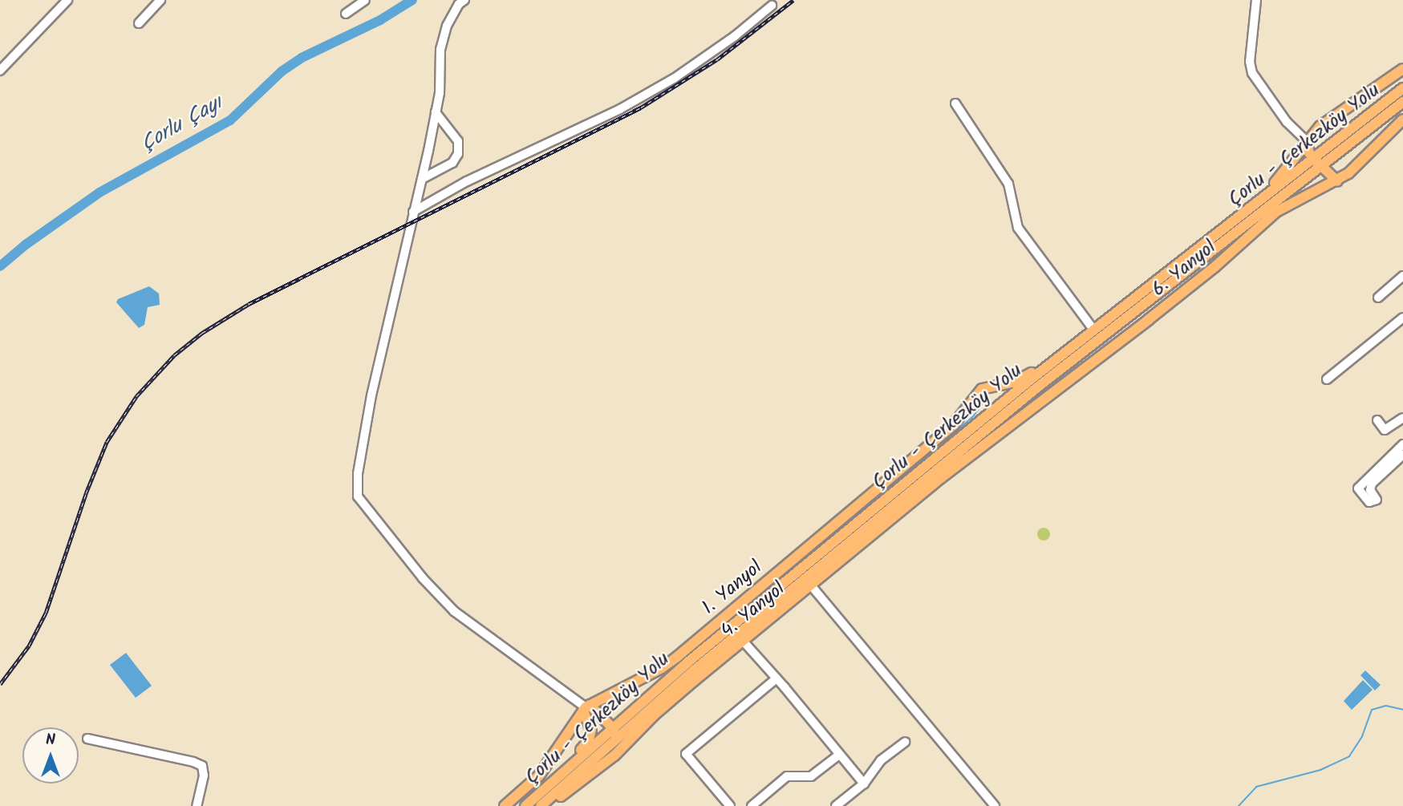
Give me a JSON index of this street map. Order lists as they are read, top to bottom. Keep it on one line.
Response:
{"streets":{"main road":["Çorlu - Çerkezköy Yolu","6. Yanyol","1. Yanyol","4. Yanyol"]},"crossings":[["6. Yanyol","4. Yanyol"]],"water":["Çorlu Çayı"],"north":"top"}
